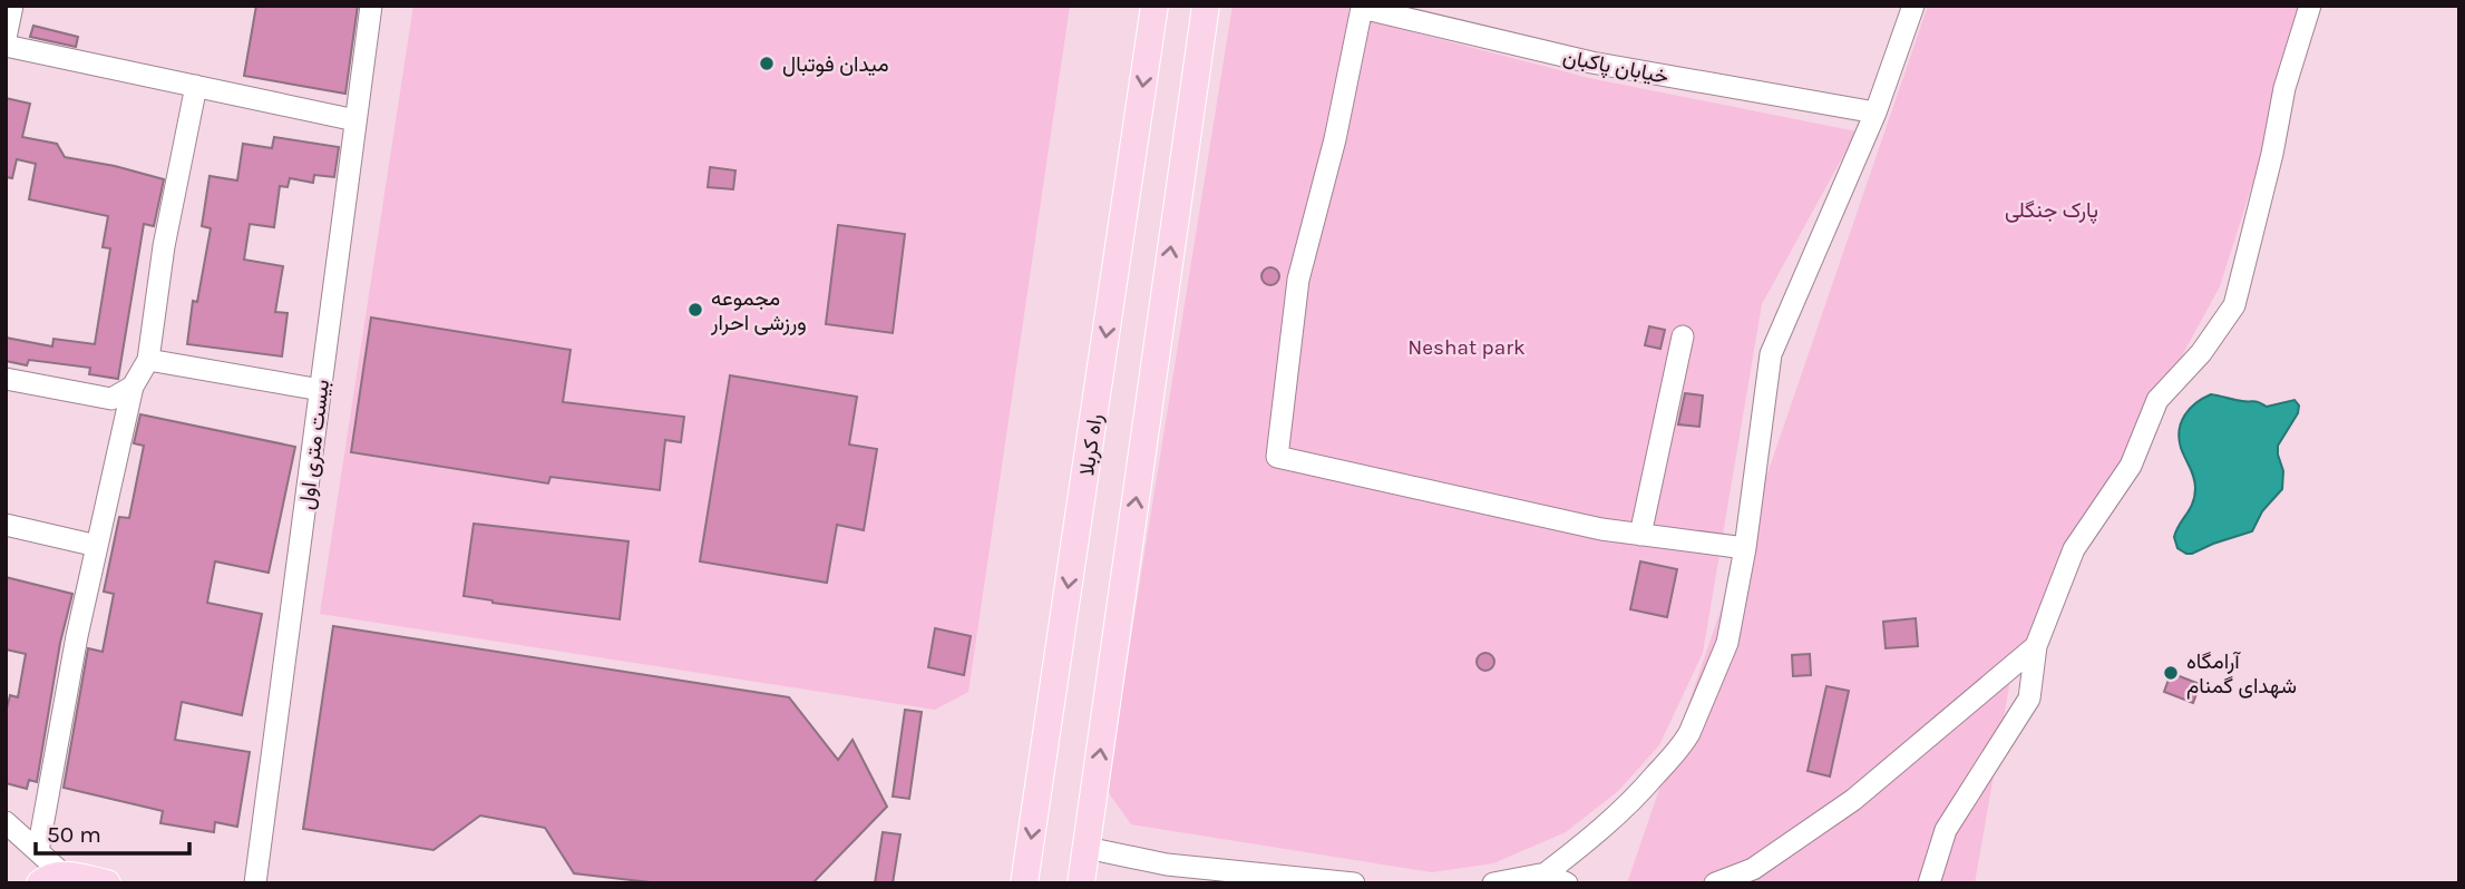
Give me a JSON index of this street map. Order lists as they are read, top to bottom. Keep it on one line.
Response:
{"streets":{"main road":["راه کربلا"],"street":["خیابان پاکبان","بیست متری اول"]},"parks":["پارک جنگلی","Neshat park"],"places":["میدان فوتبال","مجموعه ورزشی احرار","آرامگاه شهدای گمنام"],"scale_bar":"50 m"}
